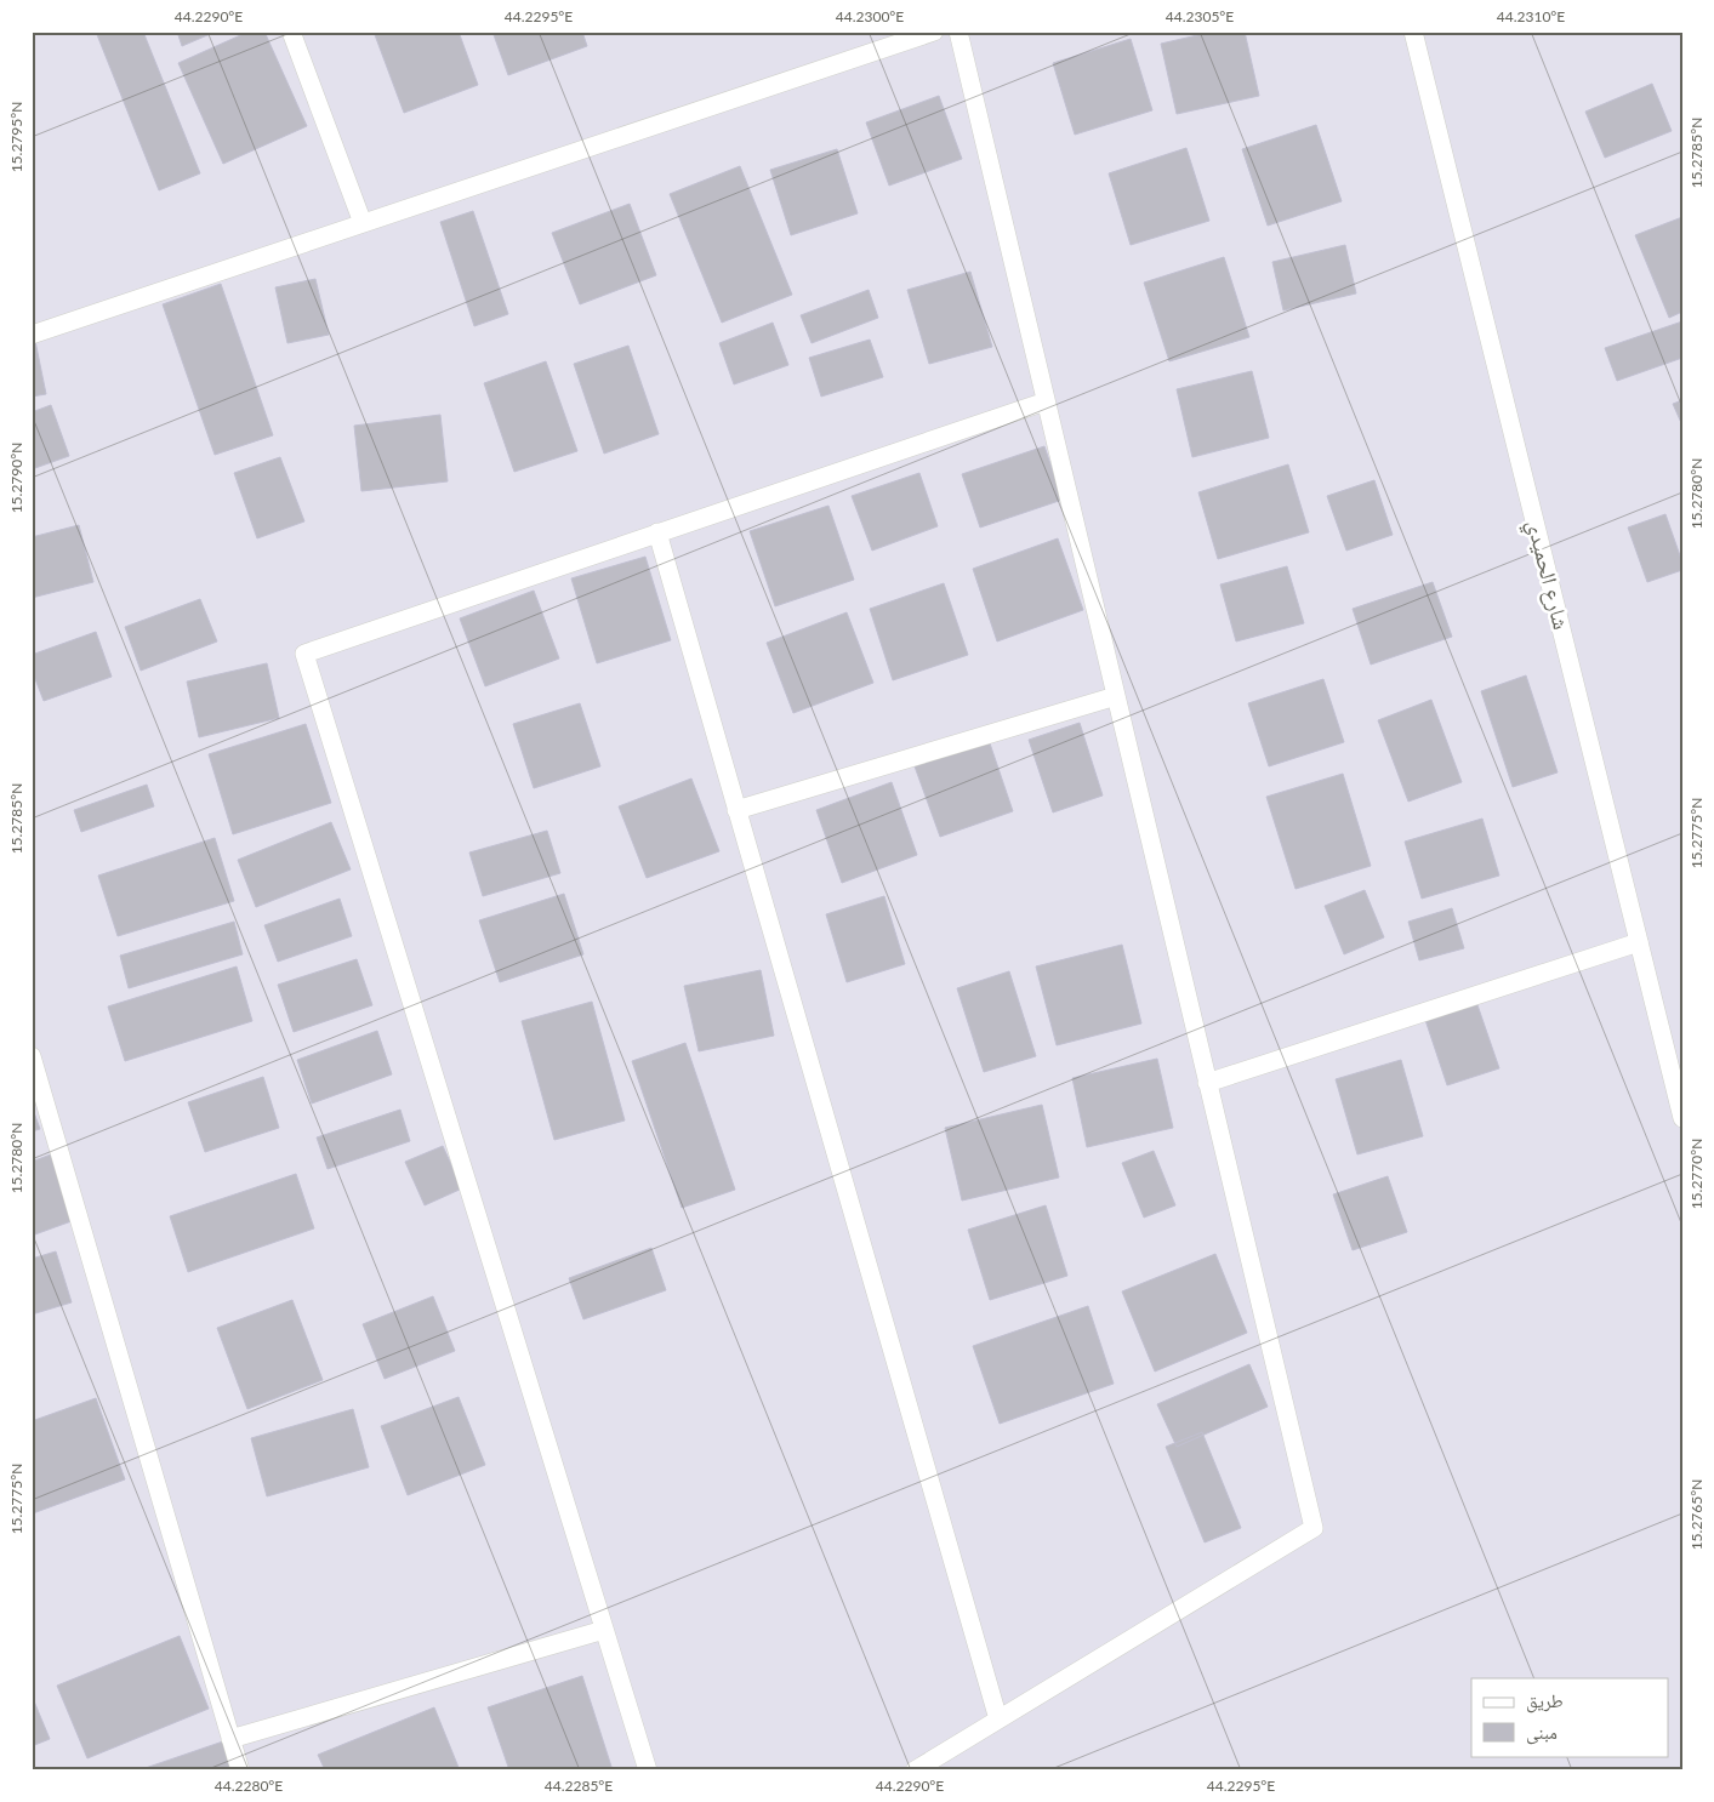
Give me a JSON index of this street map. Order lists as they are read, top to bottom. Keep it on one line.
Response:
{"streets":{"street":["شارع الحميدي"]},"legend":["طريق","مبنى"],"coordinates":["44.2290°E","44.2295°E","44.2300°E","44.2305°E","44.2310°E","15.2795°N","15.2785°N","15.2790°N","15.2780°N","15.2775°N","15.2770°N","15.2765°N","44.2280°E","44.2285°E"]}
